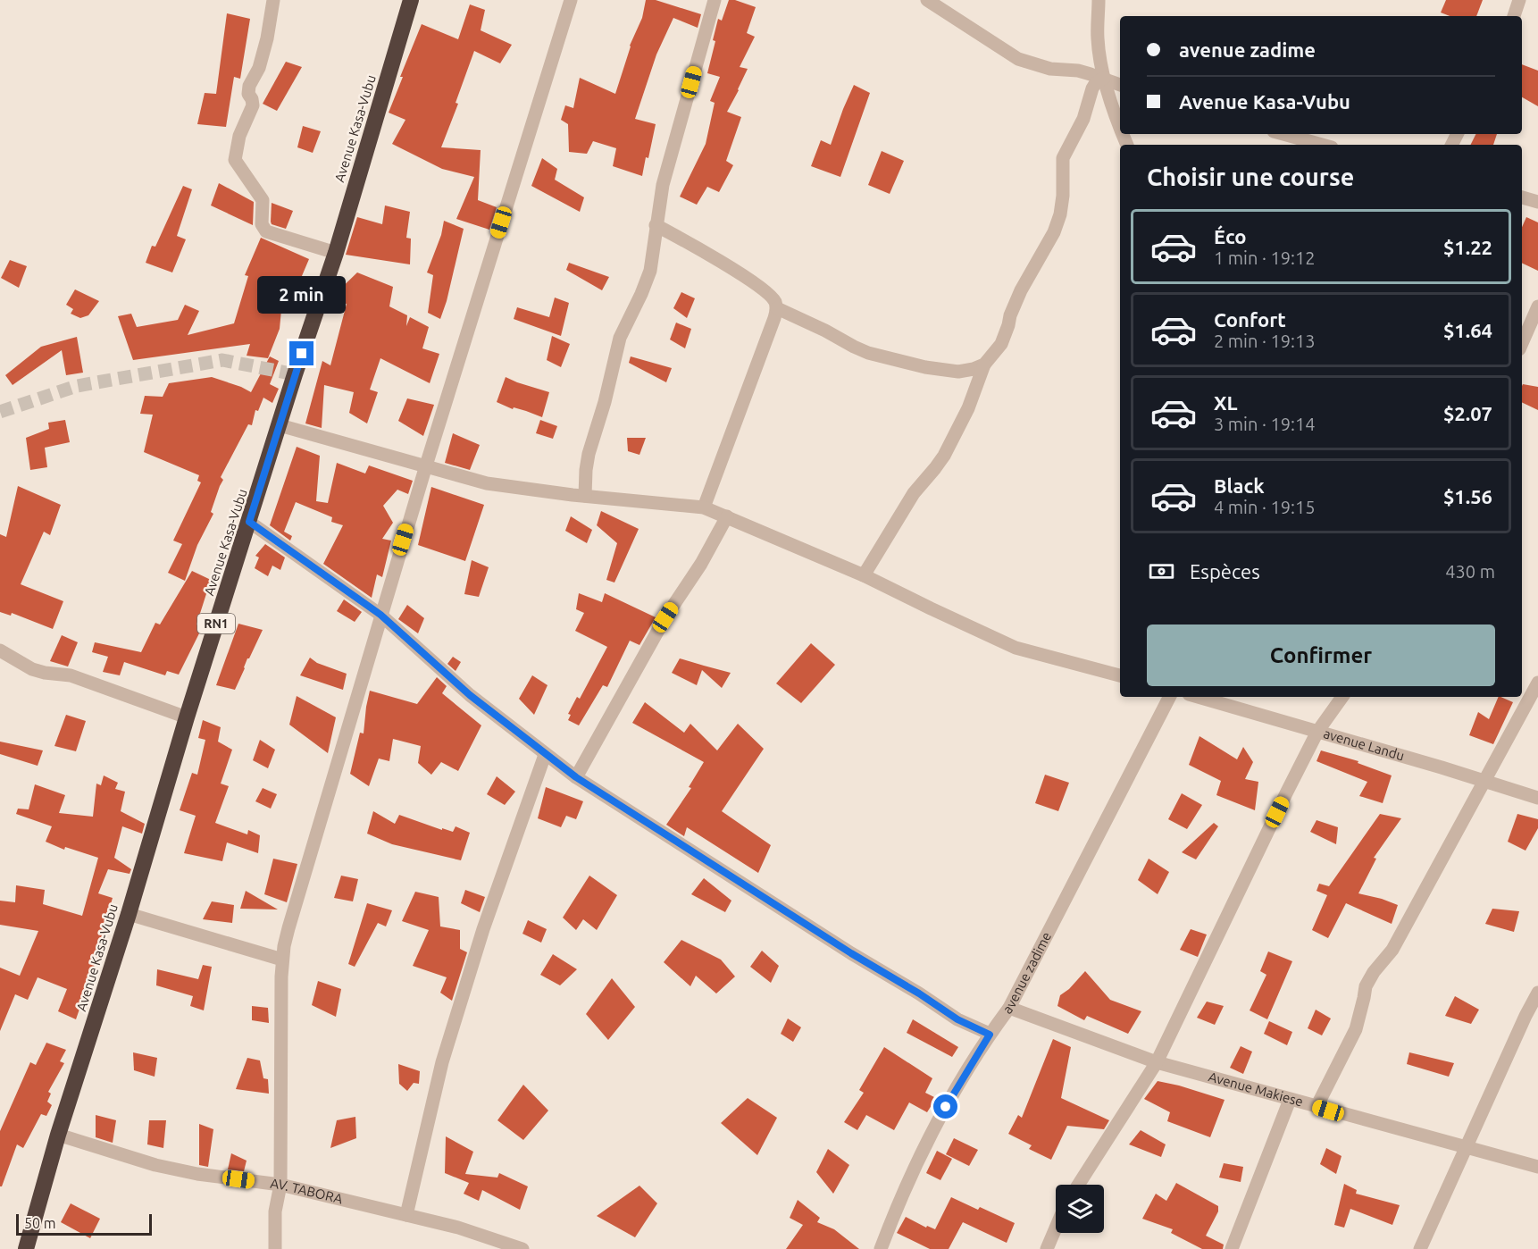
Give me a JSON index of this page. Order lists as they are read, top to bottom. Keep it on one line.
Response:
{"streets":{"highway":["Avenue Kasa-Vubu","RN1"],"street":["avenue Landu","avenue zadime","Avenue Makiese","AV. TABORA"]},"crossings":[["Avenue Kasa-Vubu","AV. TABORA"],["avenue zadime","Avenue Makiese"]],"scale_bar":"50 m","page":{"banner":["avenue zadime","Avenue Kasa-Vubu"],"heading":"Choisir une course","list":[{"name":"Éco","note":"1 min · 19:12","value":"$1.22"},{"name":"Confort","note":"2 min · 19:13","value":"$1.64"},{"name":"XL","note":"3 min · 19:14","value":"$2.07"},{"name":"Black","note":"4 min · 19:15","value":"$1.56"}],"bubble":"2 min","pay":["Espèces","430 m"],"buttons":"Confirmer","scale":"50 m"}}
